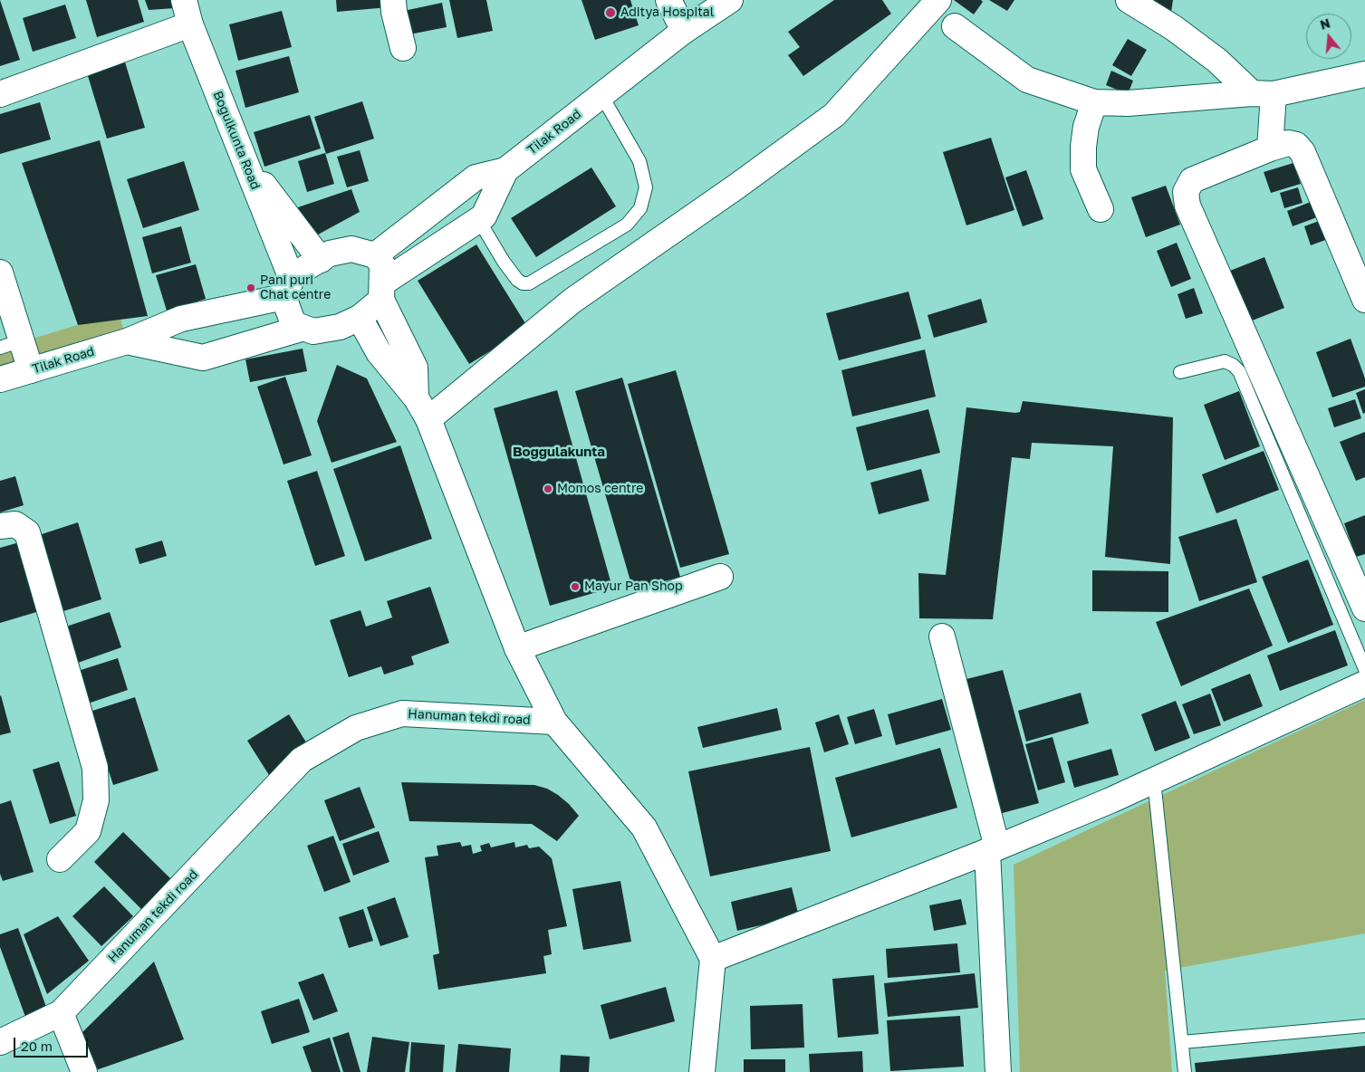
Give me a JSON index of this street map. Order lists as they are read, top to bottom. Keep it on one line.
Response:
{"streets":{"street":["Tilak Road","Bogulkunta Road","Hanuman tekdi road"]},"crossings":[["Tilak Road","Bogulkunta Road"]],"districts":["Boggulakunta"],"places":["Aditya Hospital","Pani puri Chat centre","Momos centre","Mayur Pan Shop"],"scale_bar":"20 m","north":"top"}
